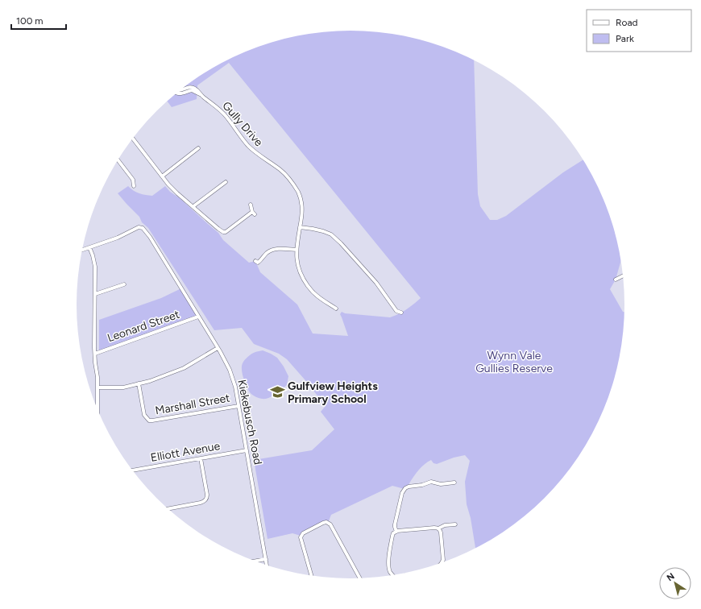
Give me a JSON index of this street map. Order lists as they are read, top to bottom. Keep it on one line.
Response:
{"streets":{"street":["Gully Drive","Leonard Street","Marshall Street","Kiekebusch Road","Elliott Avenue"]},"crossings":[["Leonard Street","Kiekebusch Road"],["Marshall Street","Kiekebusch Road"],["Kiekebusch Road","Elliott Avenue"]],"parks":["Wynn Vale Gullies Reserve"],"places":{"school or university":["Gulfview Heights Primary School"]},"legend":["Road","Park"],"scale_bar":"100 m","north":"top left"}
